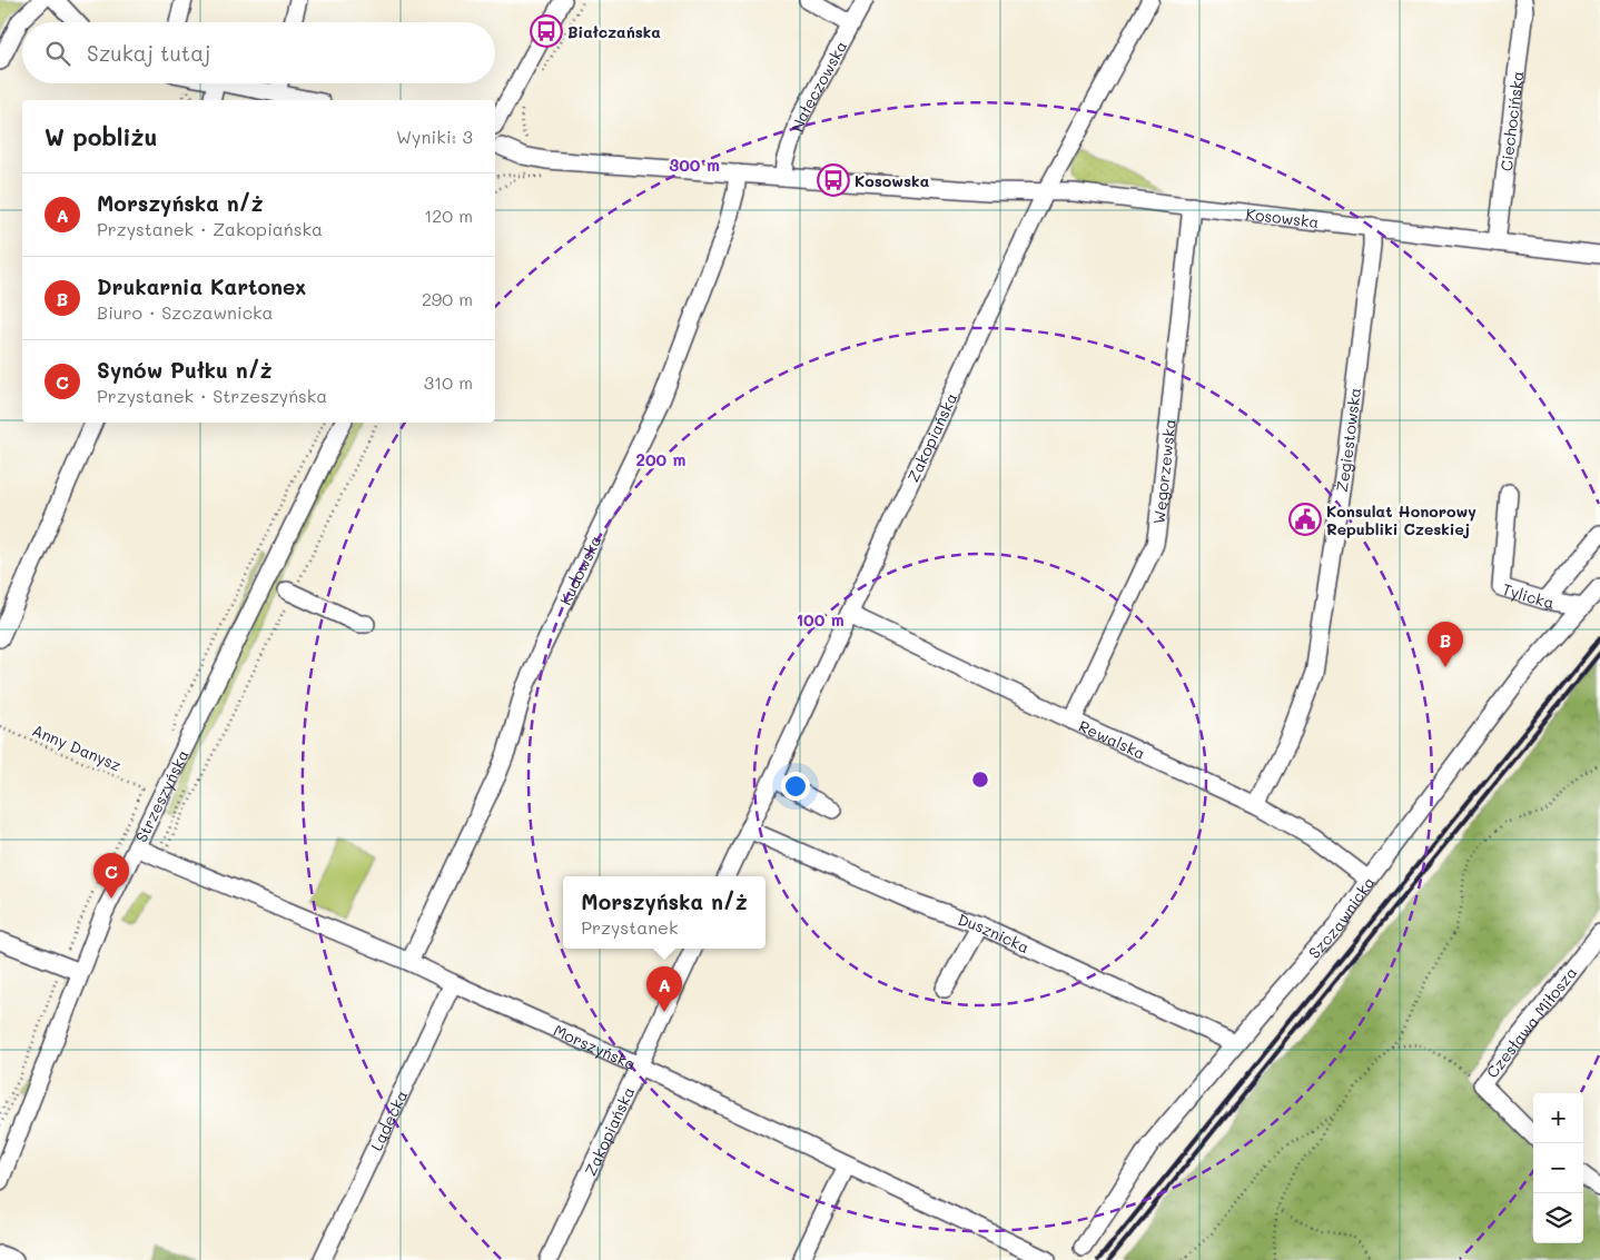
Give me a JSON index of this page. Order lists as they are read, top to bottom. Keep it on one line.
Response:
{"streets":{"street":["Nałęczowska","Ciechocińska","Kosowska","Zakopiańska","Żegiestowska","Węgorzewska","Kudowska","Tylicka","Rewalska","Strzeszyńska","Szczawnicka","Dusznicka","Czesława Miłosza","Morszyńska","Lądecka"],"path":["Anny Danysz"]},"crossings":[["Nałęczowska","Kosowska"],["Ciechocińska","Kosowska"],["Kosowska","Zakopiańska"],["Kosowska","Żegiestowska"],["Kosowska","Węgorzewska"],["Kosowska","Kudowska"],["Zakopiańska","Rewalska"],["Zakopiańska","Dusznicka"],["Zakopiańska","Morszyńska"],["Żegiestowska","Rewalska"],["Węgorzewska","Rewalska"],["Kudowska","Morszyńska"],["Tylicka","Szczawnicka"],["Rewalska","Szczawnicka"],["Strzeszyńska","Morszyńska"],["Szczawnicka","Dusznicka"],["Morszyńska","Lądecka"]],"places":{"bus stop":["Białczańska","Kosowska"],"public building":["Konsulat Honorowy Republiki Czeskiej"]},"page":{"search":"Szukaj tutaj","heading":["W pobliżu","Wyniki: 3"],"list":[{"mark":"A","name":"Morszyńska n/ż","note":"Przystanek · Zakopiańska","value":"120 m"},{"mark":"B","name":"Drukarnia Kartonex","note":"Biuro · Szczawnicka","value":"290 m"},{"mark":"C","name":"Synów Pułku n/ż","note":"Przystanek · Strzeszyńska","value":"310 m"}],"pins":["B","C","A"],"popup":["Morszyńska n/ż","Przystanek"],"map_buttons":["+","−"]},"rings":["300 m","200 m","100 m"]}
